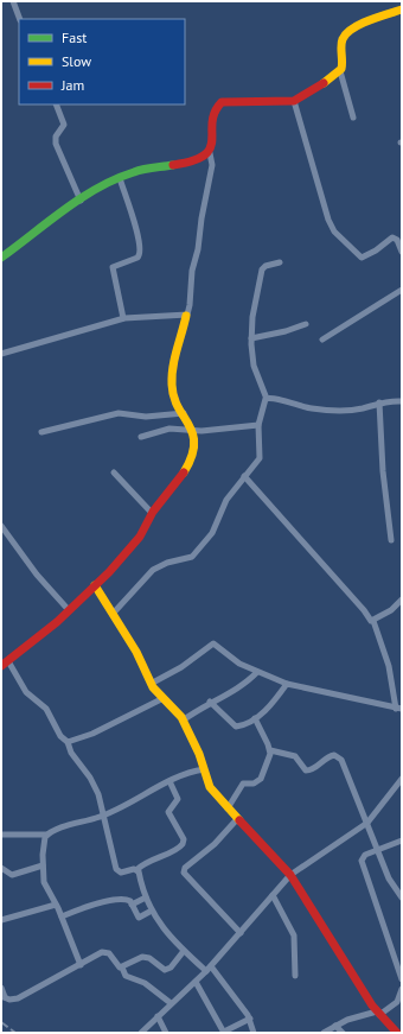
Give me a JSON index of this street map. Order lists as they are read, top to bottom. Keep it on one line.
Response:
{"legend":["Fast","Slow","Jam"]}
